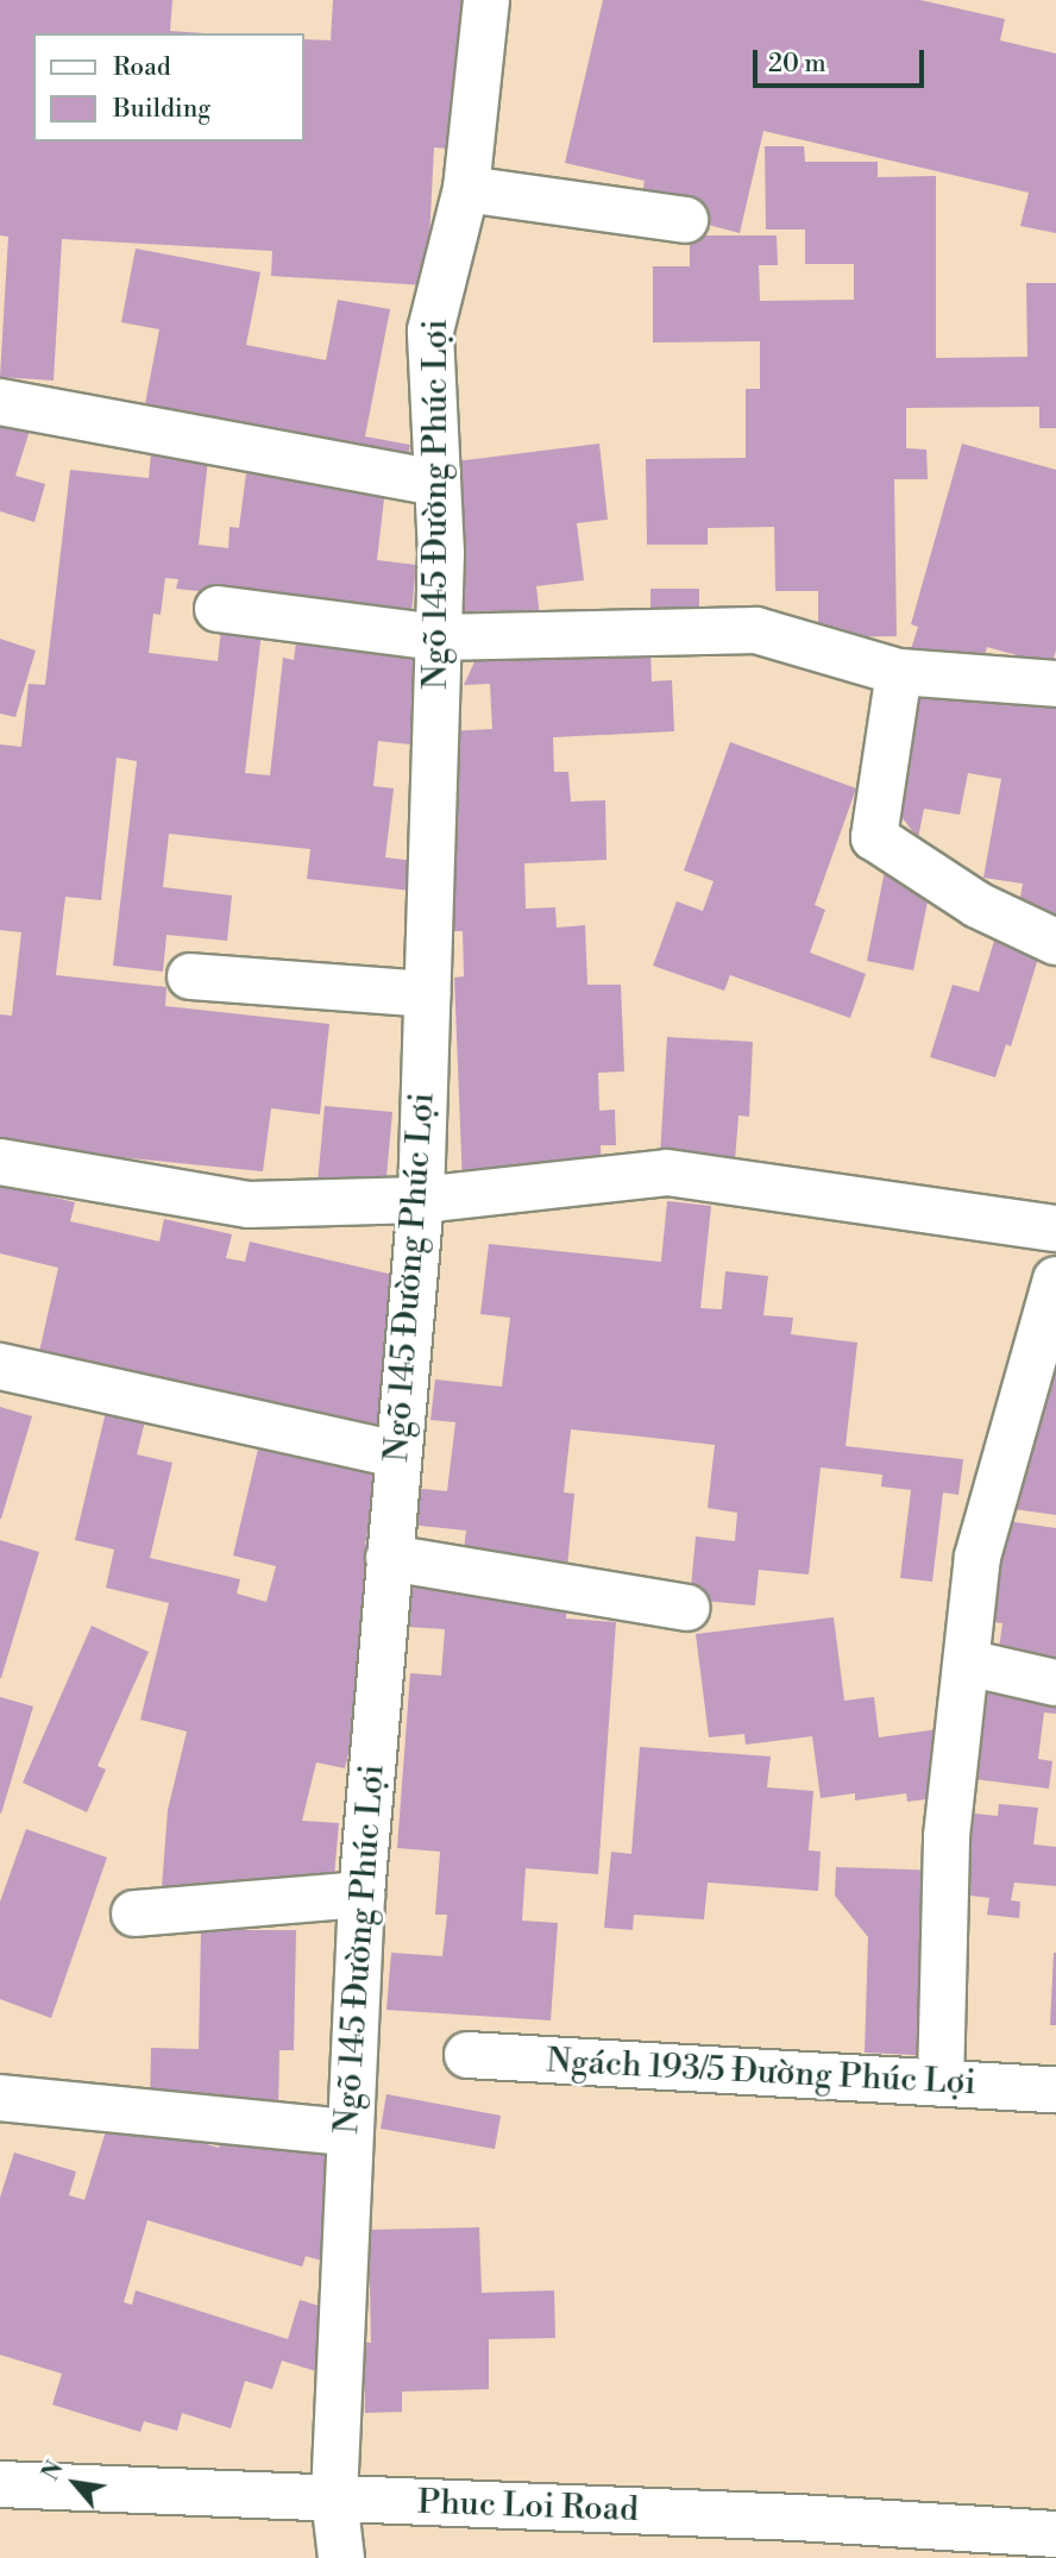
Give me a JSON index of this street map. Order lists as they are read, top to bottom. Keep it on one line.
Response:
{"streets":{"street":["Ngõ 145 Đường Phúc Lợi","Ngách 193/5 Đường Phúc Lợi","Phuc Loi Road"]},"crossings":[["Ngõ 145 Đường Phúc Lợi","Phuc Loi Road"]],"legend":["Road","Building"],"scale_bar":"20 m","north":"top left"}
